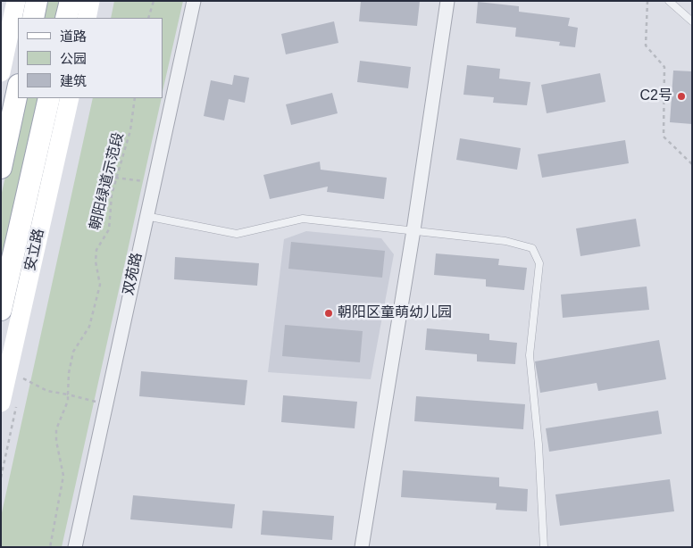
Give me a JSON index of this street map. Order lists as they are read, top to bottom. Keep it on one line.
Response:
{"streets":{"main road":["安立路"],"street":["双苑路"],"path":["朝阳绿道示范段"]},"places":["C2号","朝阳区童萌幼儿园"],"legend":["道路","公园","建筑"]}
